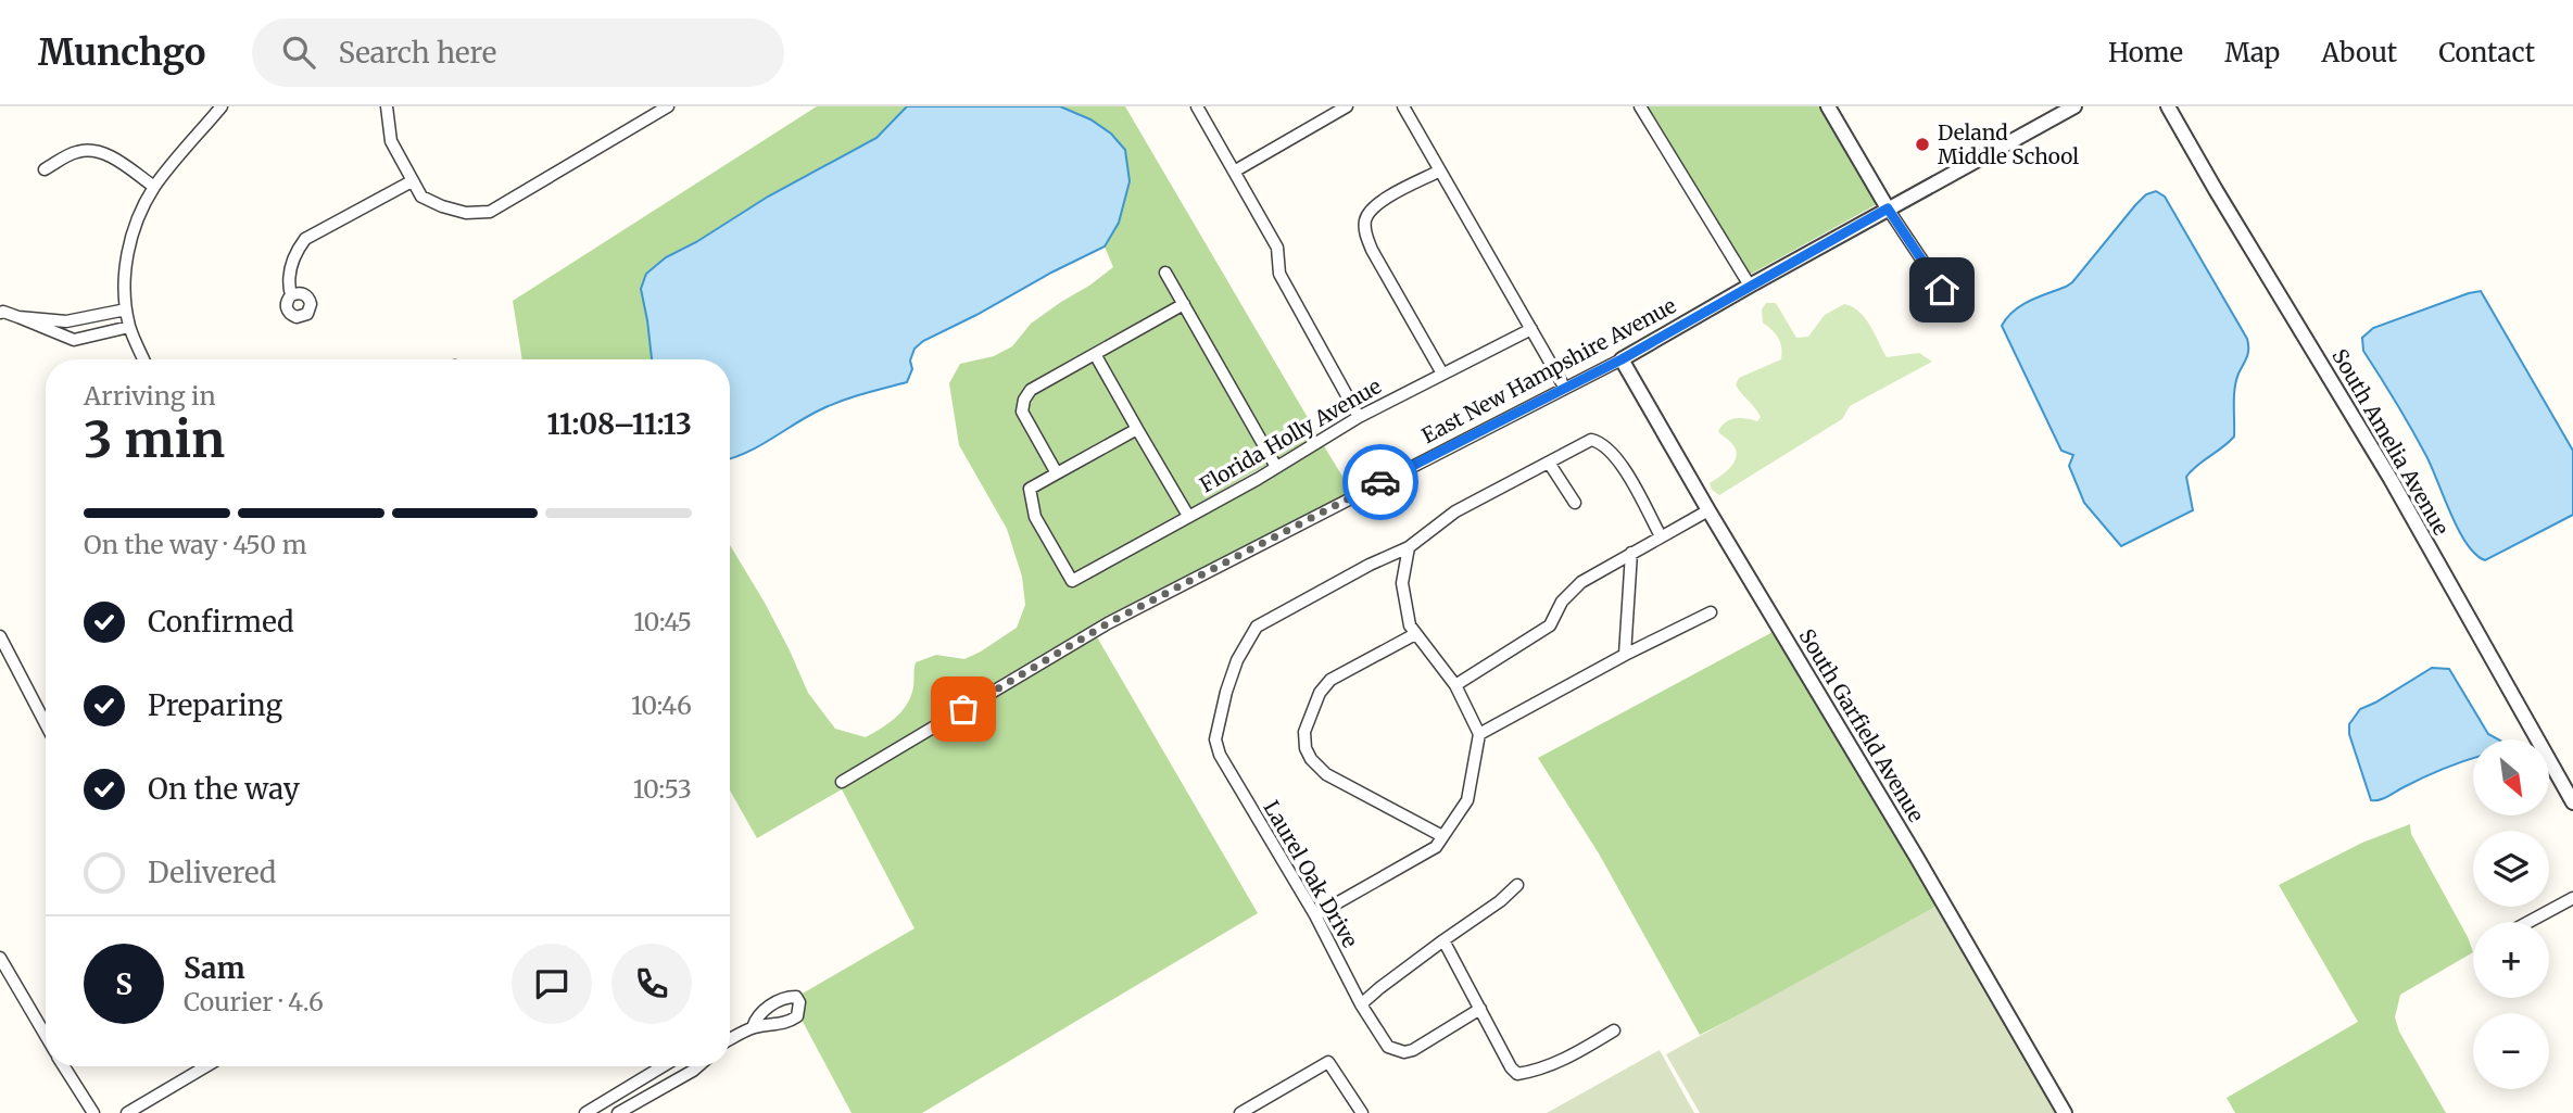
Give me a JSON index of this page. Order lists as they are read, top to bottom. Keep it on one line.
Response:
{"streets":{"street":["East New Hampshire Avenue","Florida Holly Avenue","South Amelia Avenue","South Garfield Avenue","Laurel Oak Drive"]},"crossings":[["East New Hampshire Avenue","South Garfield Avenue"]],"places":["Deland Middle School"],"north":"bottom right","page":{"header":"Munchgo","search":"Search here","nav":["Home","Map","About","Contact"],"heading":["3 min","Arriving in","11:08–11:13"],"panel":["Sam","Courier · 4.6"],"bar":"On the way · 450 m","list":[["Confirmed","10:45"],["Preparing","10:46"],["On the way","10:53"],"Delivered"],"map_buttons":["+","−"],"round":"S"}}
